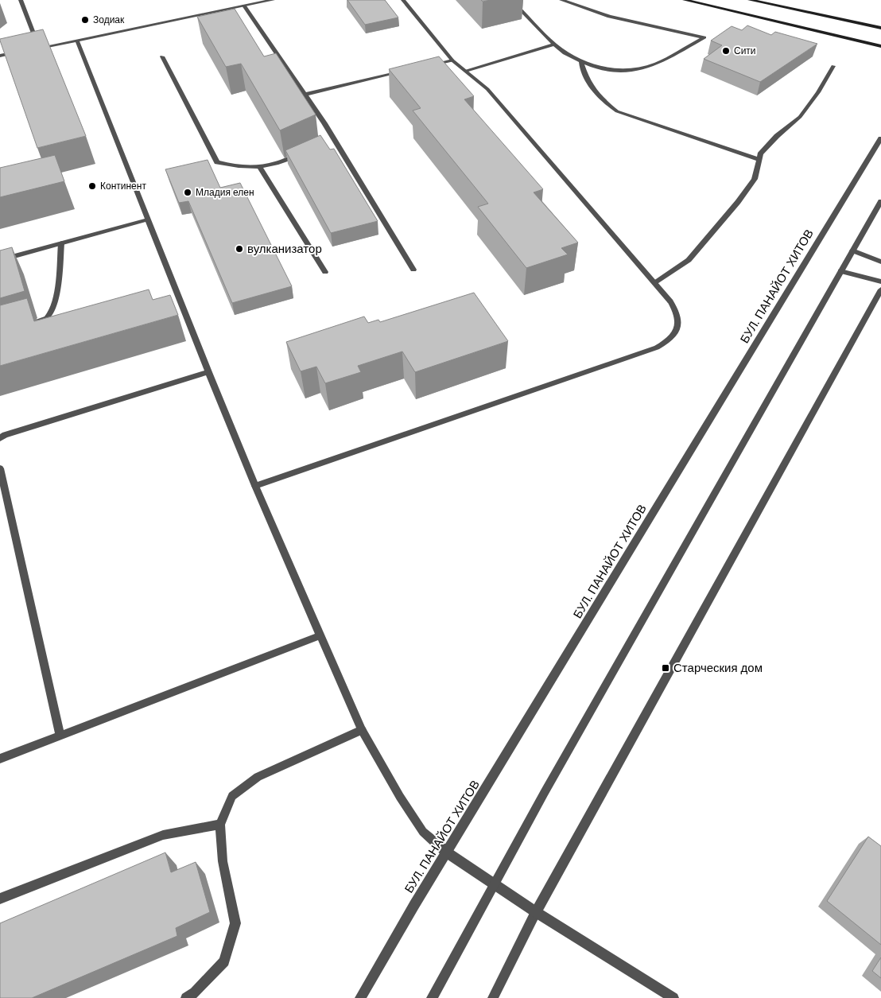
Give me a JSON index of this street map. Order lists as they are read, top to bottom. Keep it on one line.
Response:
{"streets":{"street":["БУЛ. ПАНАЙОТ ХИТОВ"]},"places":{"other":["Зодиак","Сити","Континент","Младия елен","вулканизатор"],"transit":["Старческия дом"]}}
